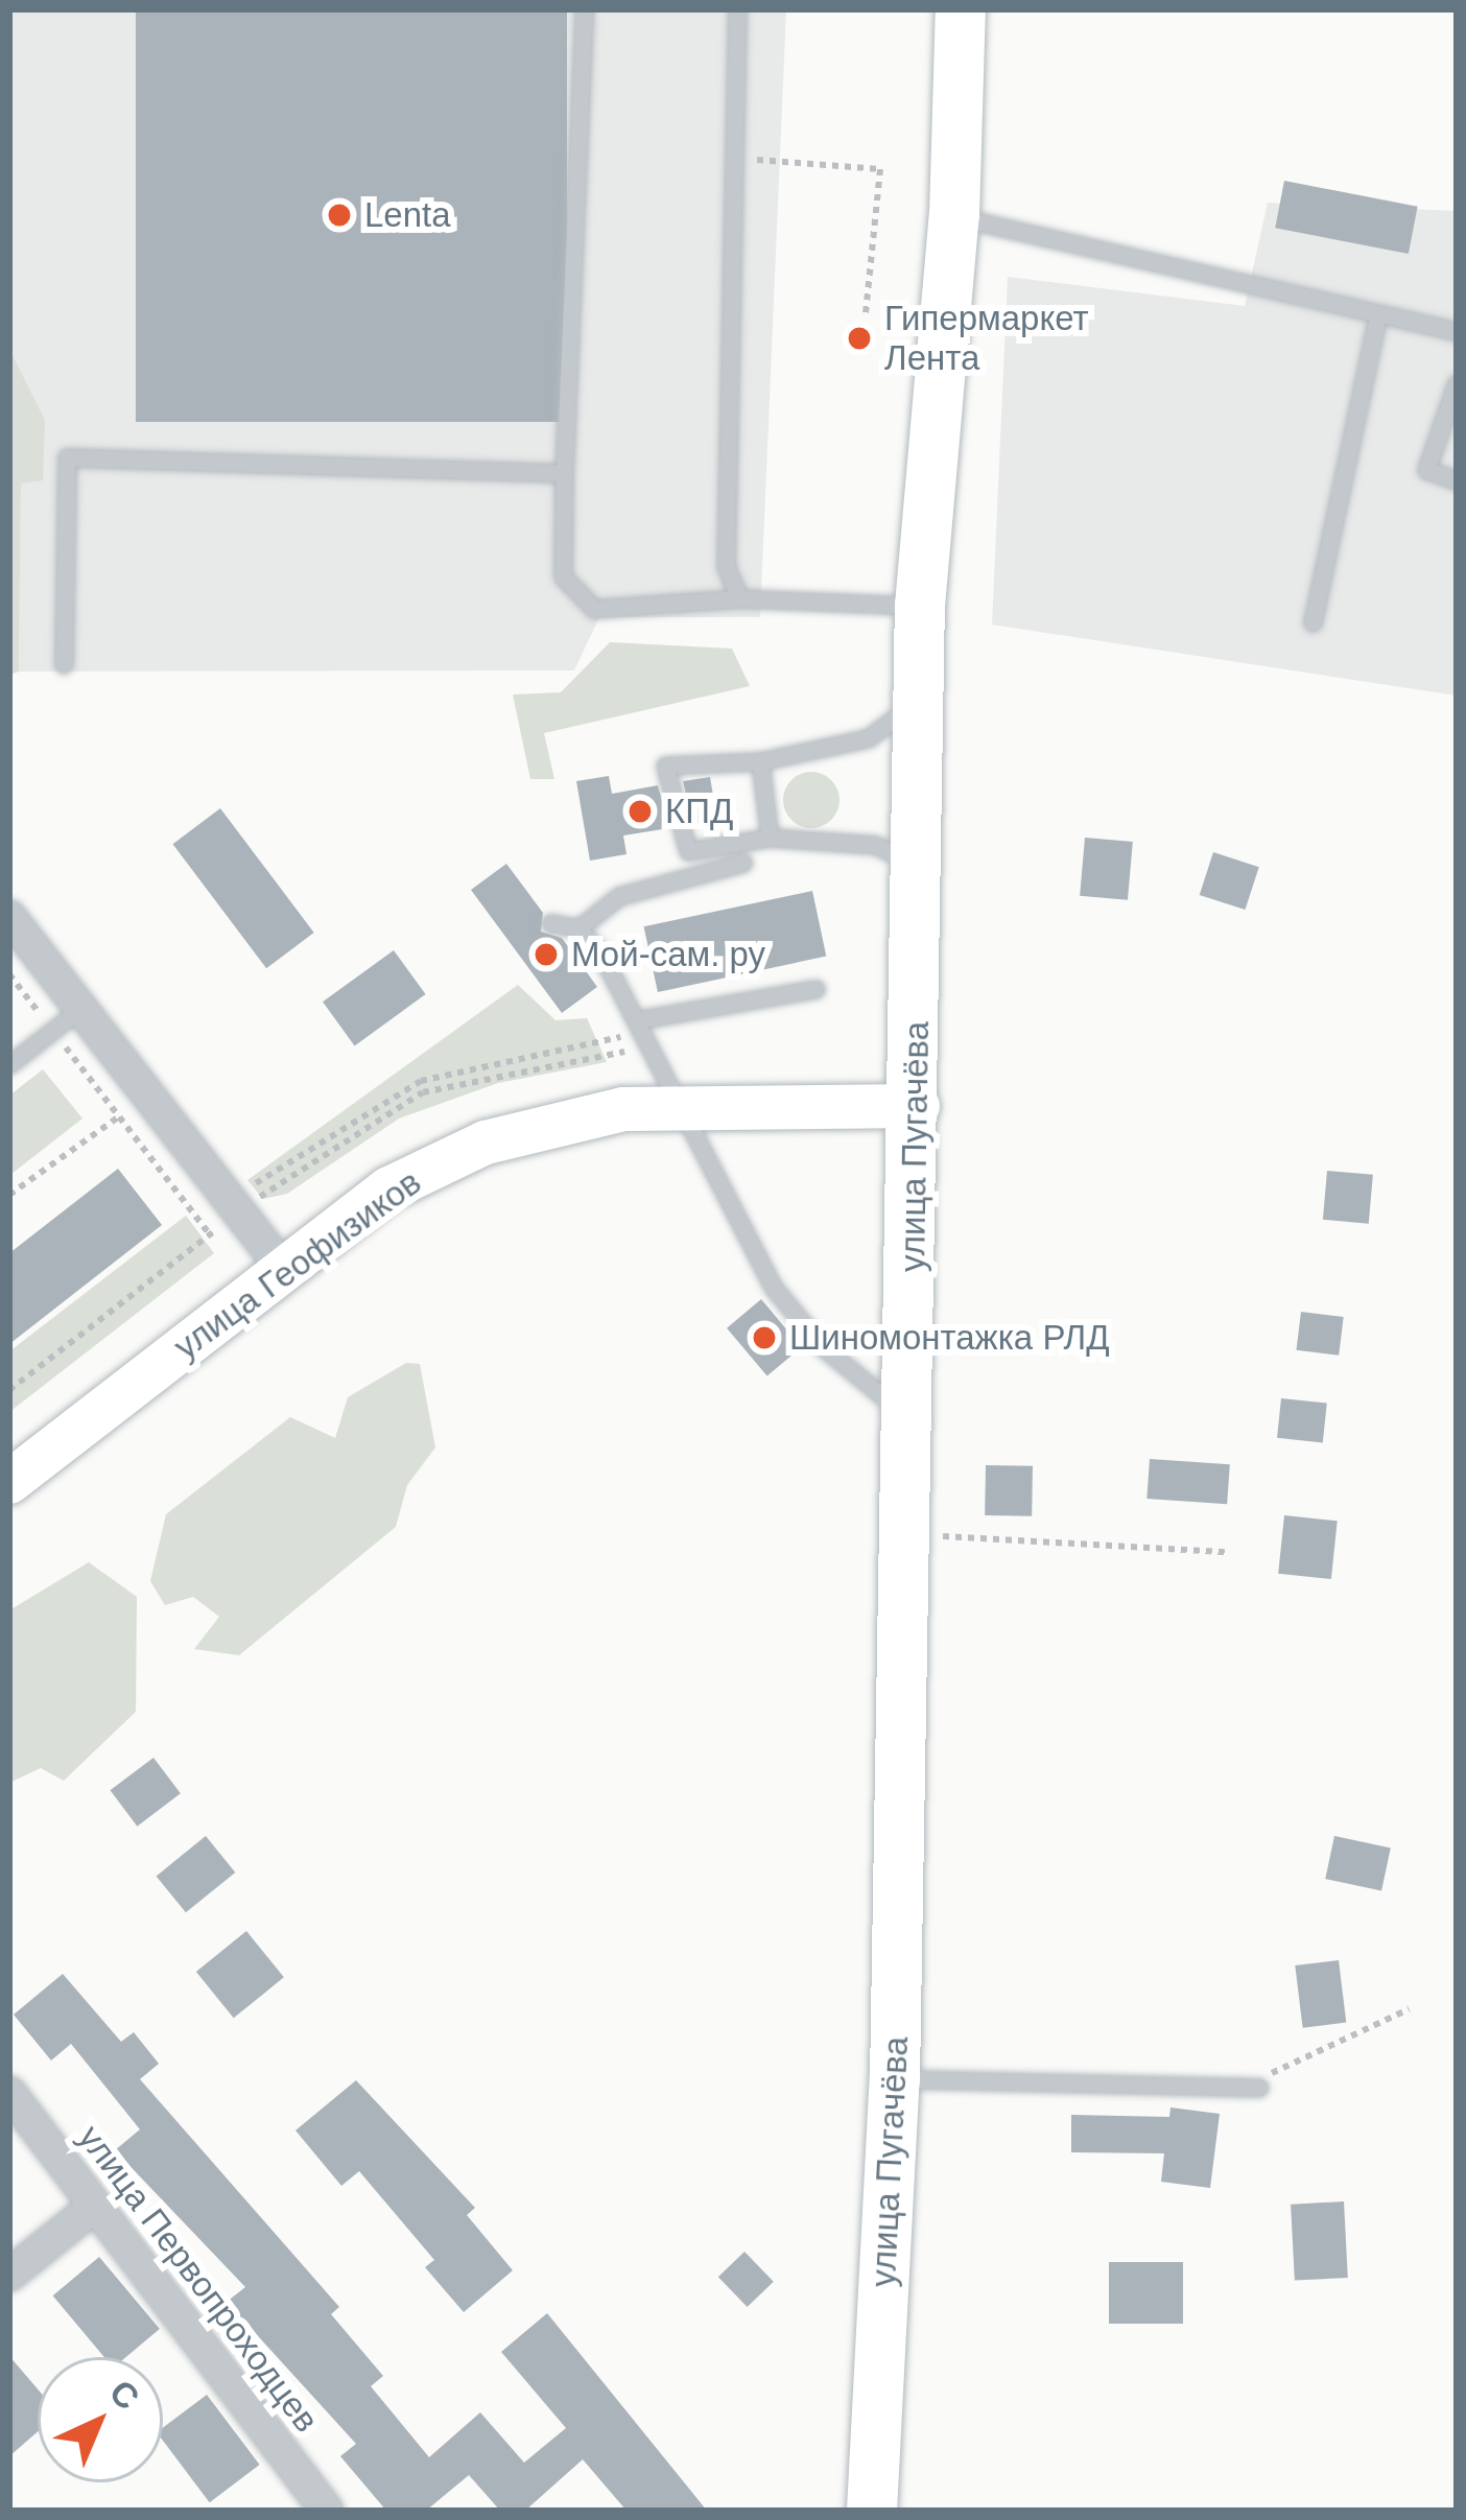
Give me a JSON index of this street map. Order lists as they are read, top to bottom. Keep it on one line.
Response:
{"streets":{"main road":["улица Пугачёва"],"street":["улица Геофизиков","улица Первопроходцев"]},"crossings":[["улица Пугачёва","улица Геофизиков"]],"places":["Lenta","Гипермаркет Лента","КПД","Мой-сам. ру","Шиномонтажка РЛД"],"north":"top right"}
